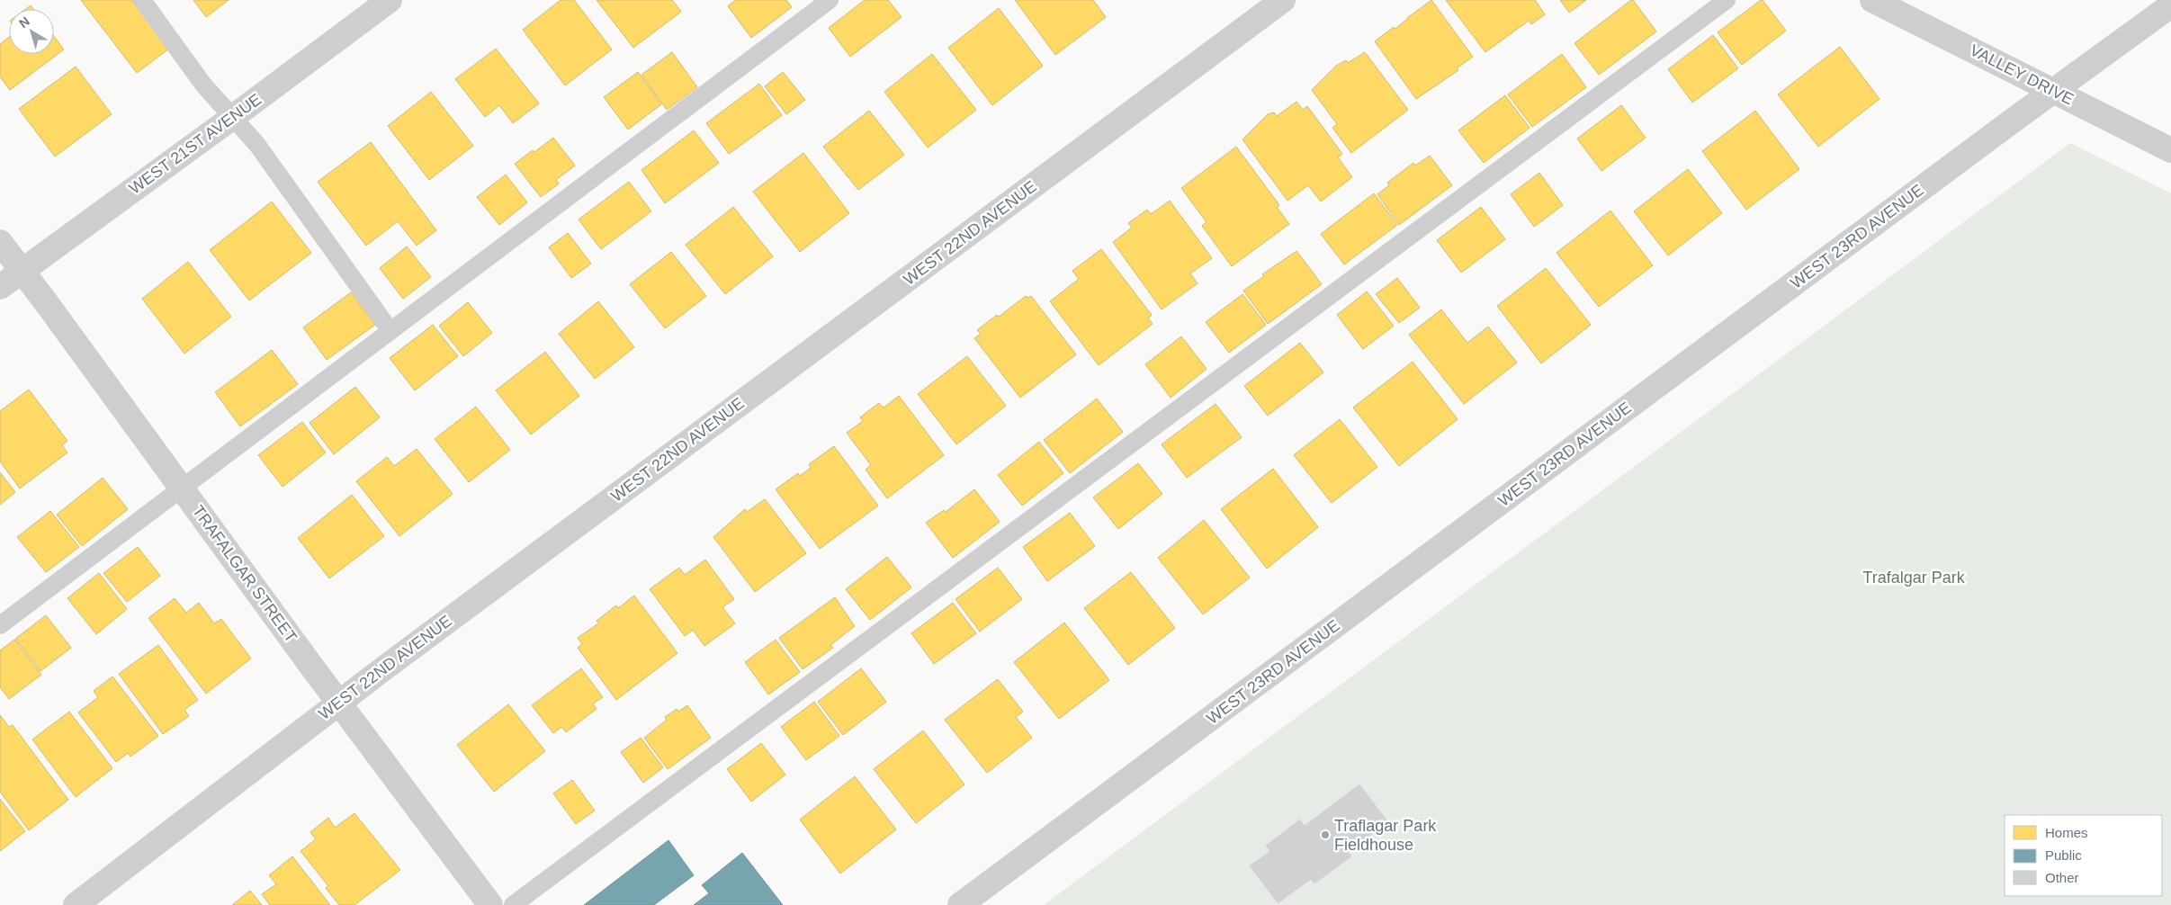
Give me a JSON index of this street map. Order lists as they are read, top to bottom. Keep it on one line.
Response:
{"streets":{"street":["VALLEY DRIVE","WEST 21ST AVENUE","WEST 22ND AVENUE","WEST 23RD AVENUE","TRAFALGAR STREET"]},"crossings":[["VALLEY DRIVE","WEST 23RD AVENUE"],["WEST 21ST AVENUE","TRAFALGAR STREET"],["WEST 22ND AVENUE","TRAFALGAR STREET"]],"parks":["Trafalgar Park"],"places":["Traflagar Park Fieldhouse"],"legend":["Homes","Public","Other"],"north":"top left"}
